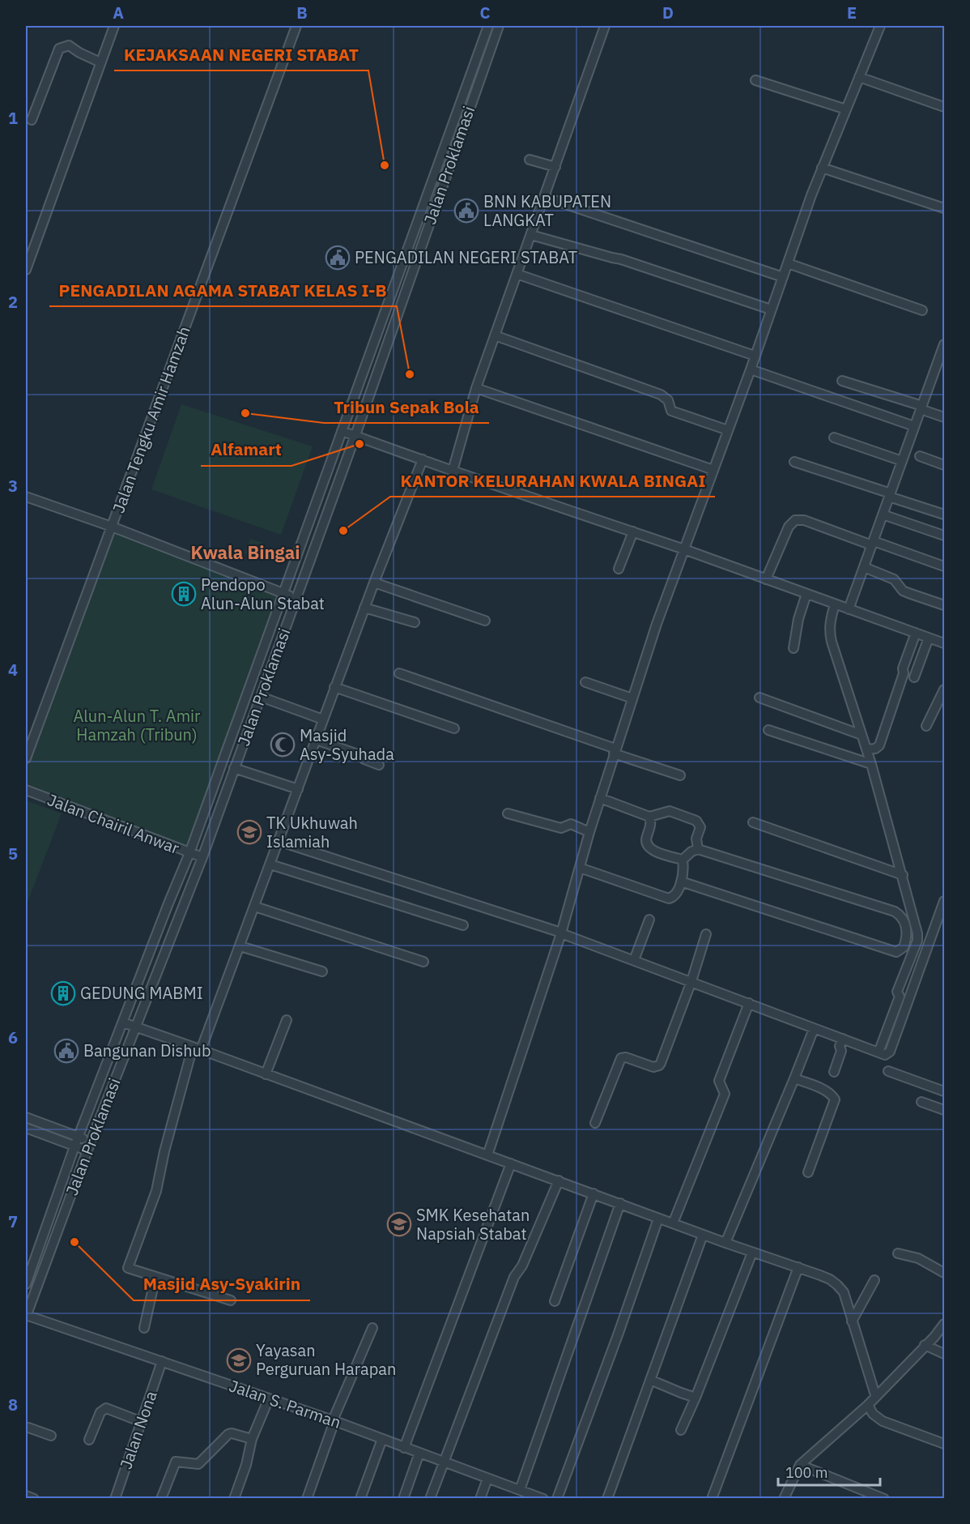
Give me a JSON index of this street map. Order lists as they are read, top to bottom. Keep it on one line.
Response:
{"streets":{"street":["Jalan Proklamasi","Jalan Tengku Amir Hamzah","Jalan Chairil Anwar","Jalan S. Parman","Jalan Nona"]},"crossings":[["Jalan Proklamasi","Jalan Chairil Anwar"],["Jalan Proklamasi","Jalan S. Parman"],["Jalan S. Parman","Jalan Nona"]],"districts":["Kwala Bingai"],"parks":["Alun-Alun T. Amir Hamzah (Tribun)"],"places":{"other":["KEJAKSAAN NEGERI STABAT","PENGADILAN AGAMA STABAT KELAS I-B","Tribun Sepak Bola","Alfamart","KANTOR KELURAHAN KWALA BINGAI","Masjid Asy-Syakirin"],"public building":["BNN KABUPATEN LANGKAT","PENGADILAN NEGERI STABAT","Bangunan Dishub"],"building":["Pendopo Alun-Alun Stabat","GEDUNG MABMI"],"mosque":["Masjid Asy-Syuhada"],"school or university":["TK Ukhuwah Islamiah","SMK Kesehatan Napsiah Stabat","Yayasan Perguruan Harapan"]},"scale_bar":"100 m","grid":{"columns":["A","B","C","D","E"],"rows":["1","2","3","4","5","6","7","8"]}}
